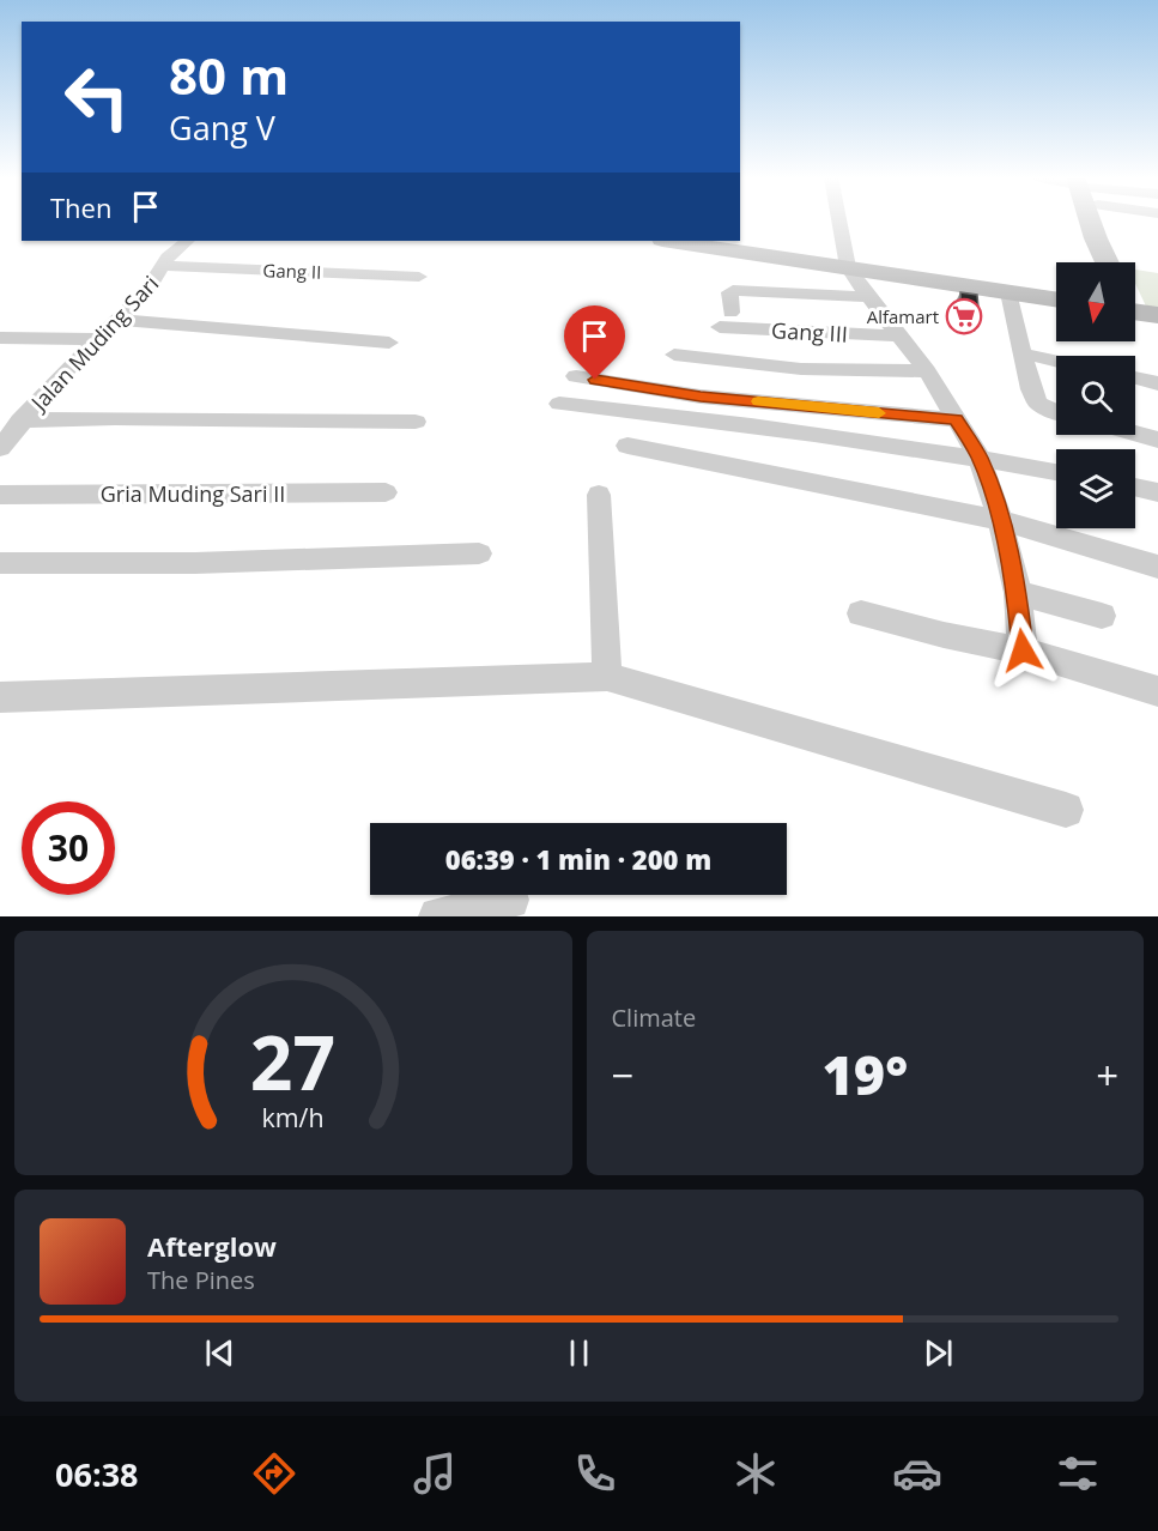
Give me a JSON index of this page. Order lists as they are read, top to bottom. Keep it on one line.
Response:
{"streets":{"street":["Gang II","Gang III","Jalan Muding Sari","Gria Muding Sari II"]},"crossings":[["Gang II","Jalan Muding Sari"]],"places":{"supermarket":["Alfamart"]},"north":"bottom","page":{"turn":["80 m","Gang V"],"then":"Then","limit":"30","trip":"06:39 · 1 min · 200 m","tile":"Climate","heat":["−","19°","+"],"song":["Afterglow","The Pines"],"tabs":"06:38","gauge":["27","km/h"]}}
